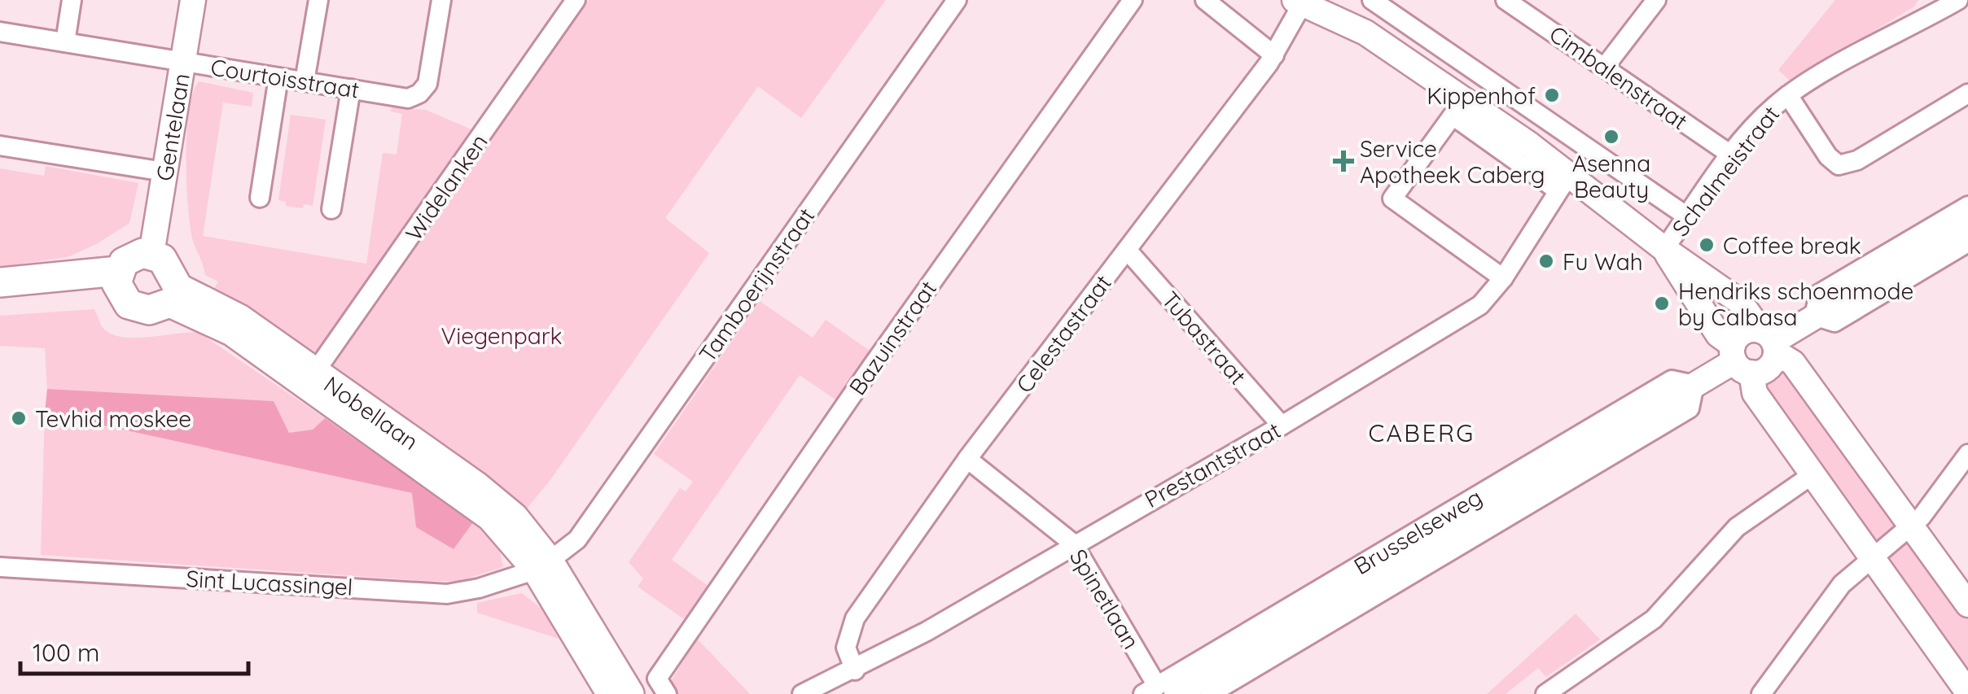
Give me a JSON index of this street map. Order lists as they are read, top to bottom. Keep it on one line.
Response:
{"streets":{"main road":["Nobellaan"],"street":["Cimbalenstraat","Courtoisstraat","Gentelaan","Schalmeistraat","Widelanken","Tamboerijnstraat","Celestastraat","Bazuinstraat","Tubastraat","Prestantstraat","Brusselseweg","Sint Lucassingel","Spinetlaan"]},"crossings":[["Cimbalenstraat","Schalmeistraat"],["Courtoisstraat","Gentelaan"],["Gentelaan","Nobellaan"],["Widelanken","Nobellaan"],["Tamboerijnstraat","Nobellaan"],["Tamboerijnstraat","Sint Lucassingel"],["Celestastraat","Tubastraat"],["Celestastraat","Prestantstraat"],["Celestastraat","Spinetlaan"],["Tubastraat","Prestantstraat"],["Nobellaan","Sint Lucassingel"],["Prestantstraat","Spinetlaan"],["Brusselseweg","Spinetlaan"]],"districts":["CABERG"],"parks":["Viegenpark"],"places":{"other":["Kippenhof","Asenna Beauty","Coffee break","Fu Wah","Hendriks schoenmode by Calbasa","Tevhid moskee"],"health":["Service Apotheek Caberg"]},"scale_bar":"100 m"}
